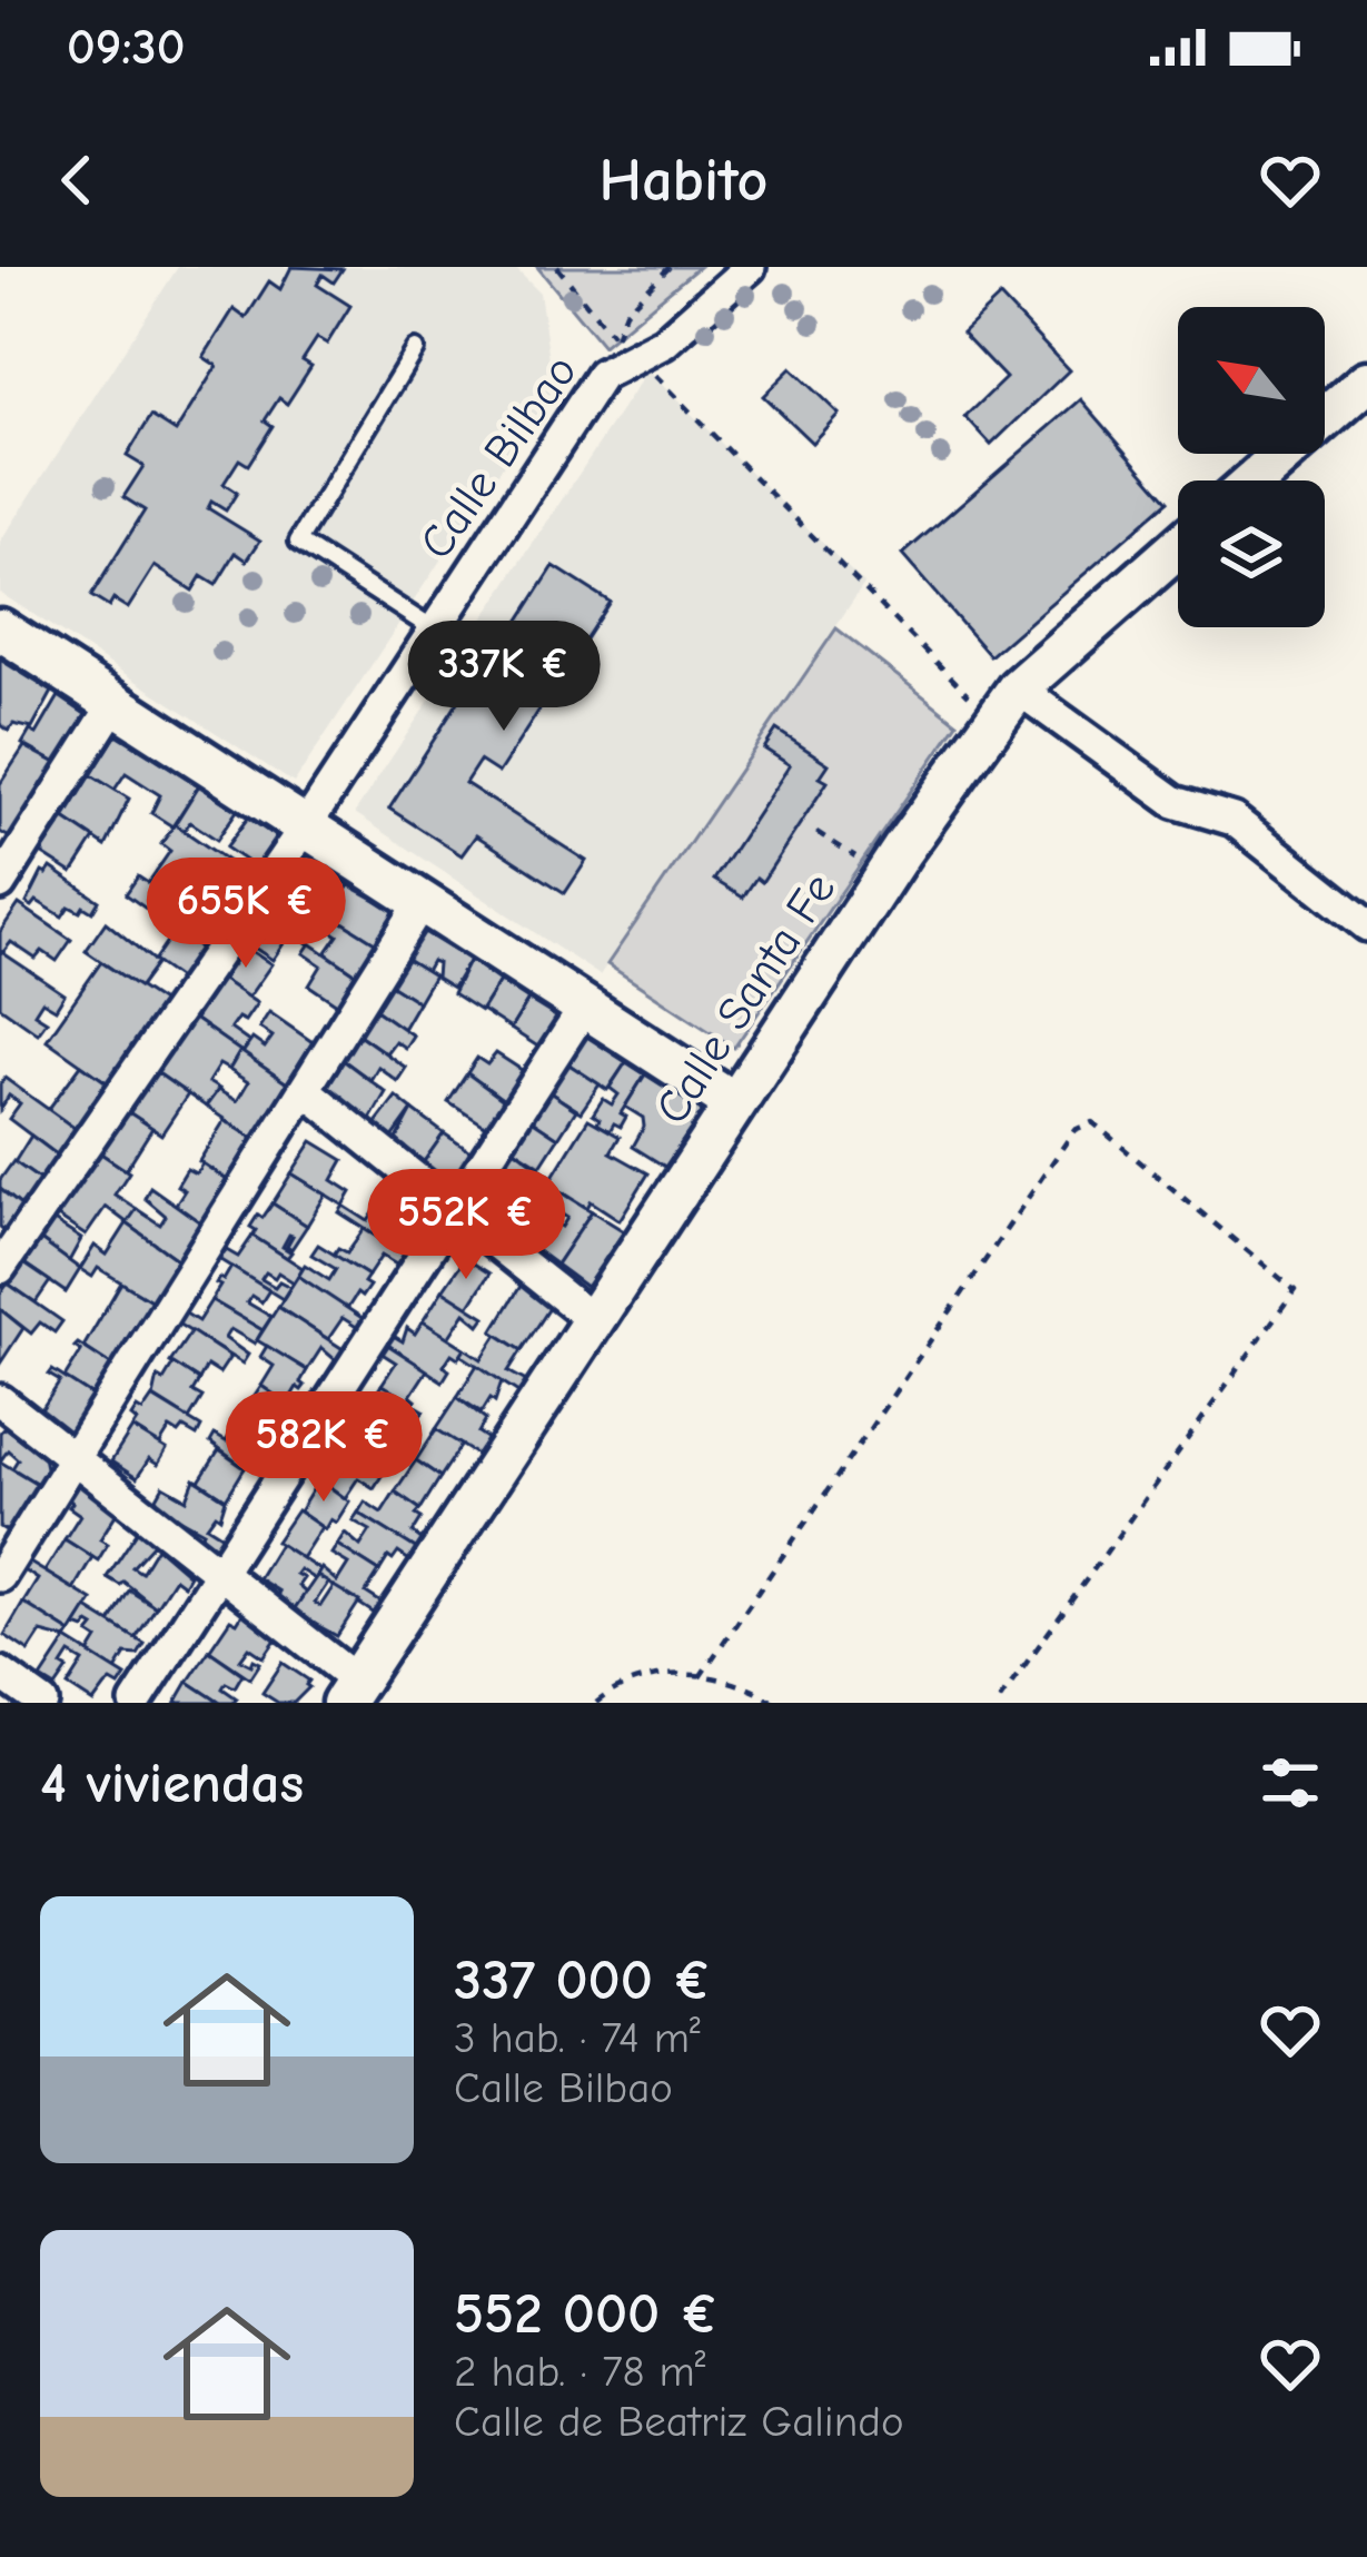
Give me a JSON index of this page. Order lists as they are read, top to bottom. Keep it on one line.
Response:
{"streets":{"street":["Calle Bilbao","Calle Santa Fe"]},"north":"top left","page":{"status":"09:30","header":"Habito","price":["337K €","655K €","552K €","582K €"],"heading":"4 viviendas","list":[{"name":"337 000 €","note":"3 hab. · 74 m² · Calle Bilbao"},{"name":"552 000 €","note":"2 hab. · 78 m² · Calle de Beatriz Galindo"}]}}
